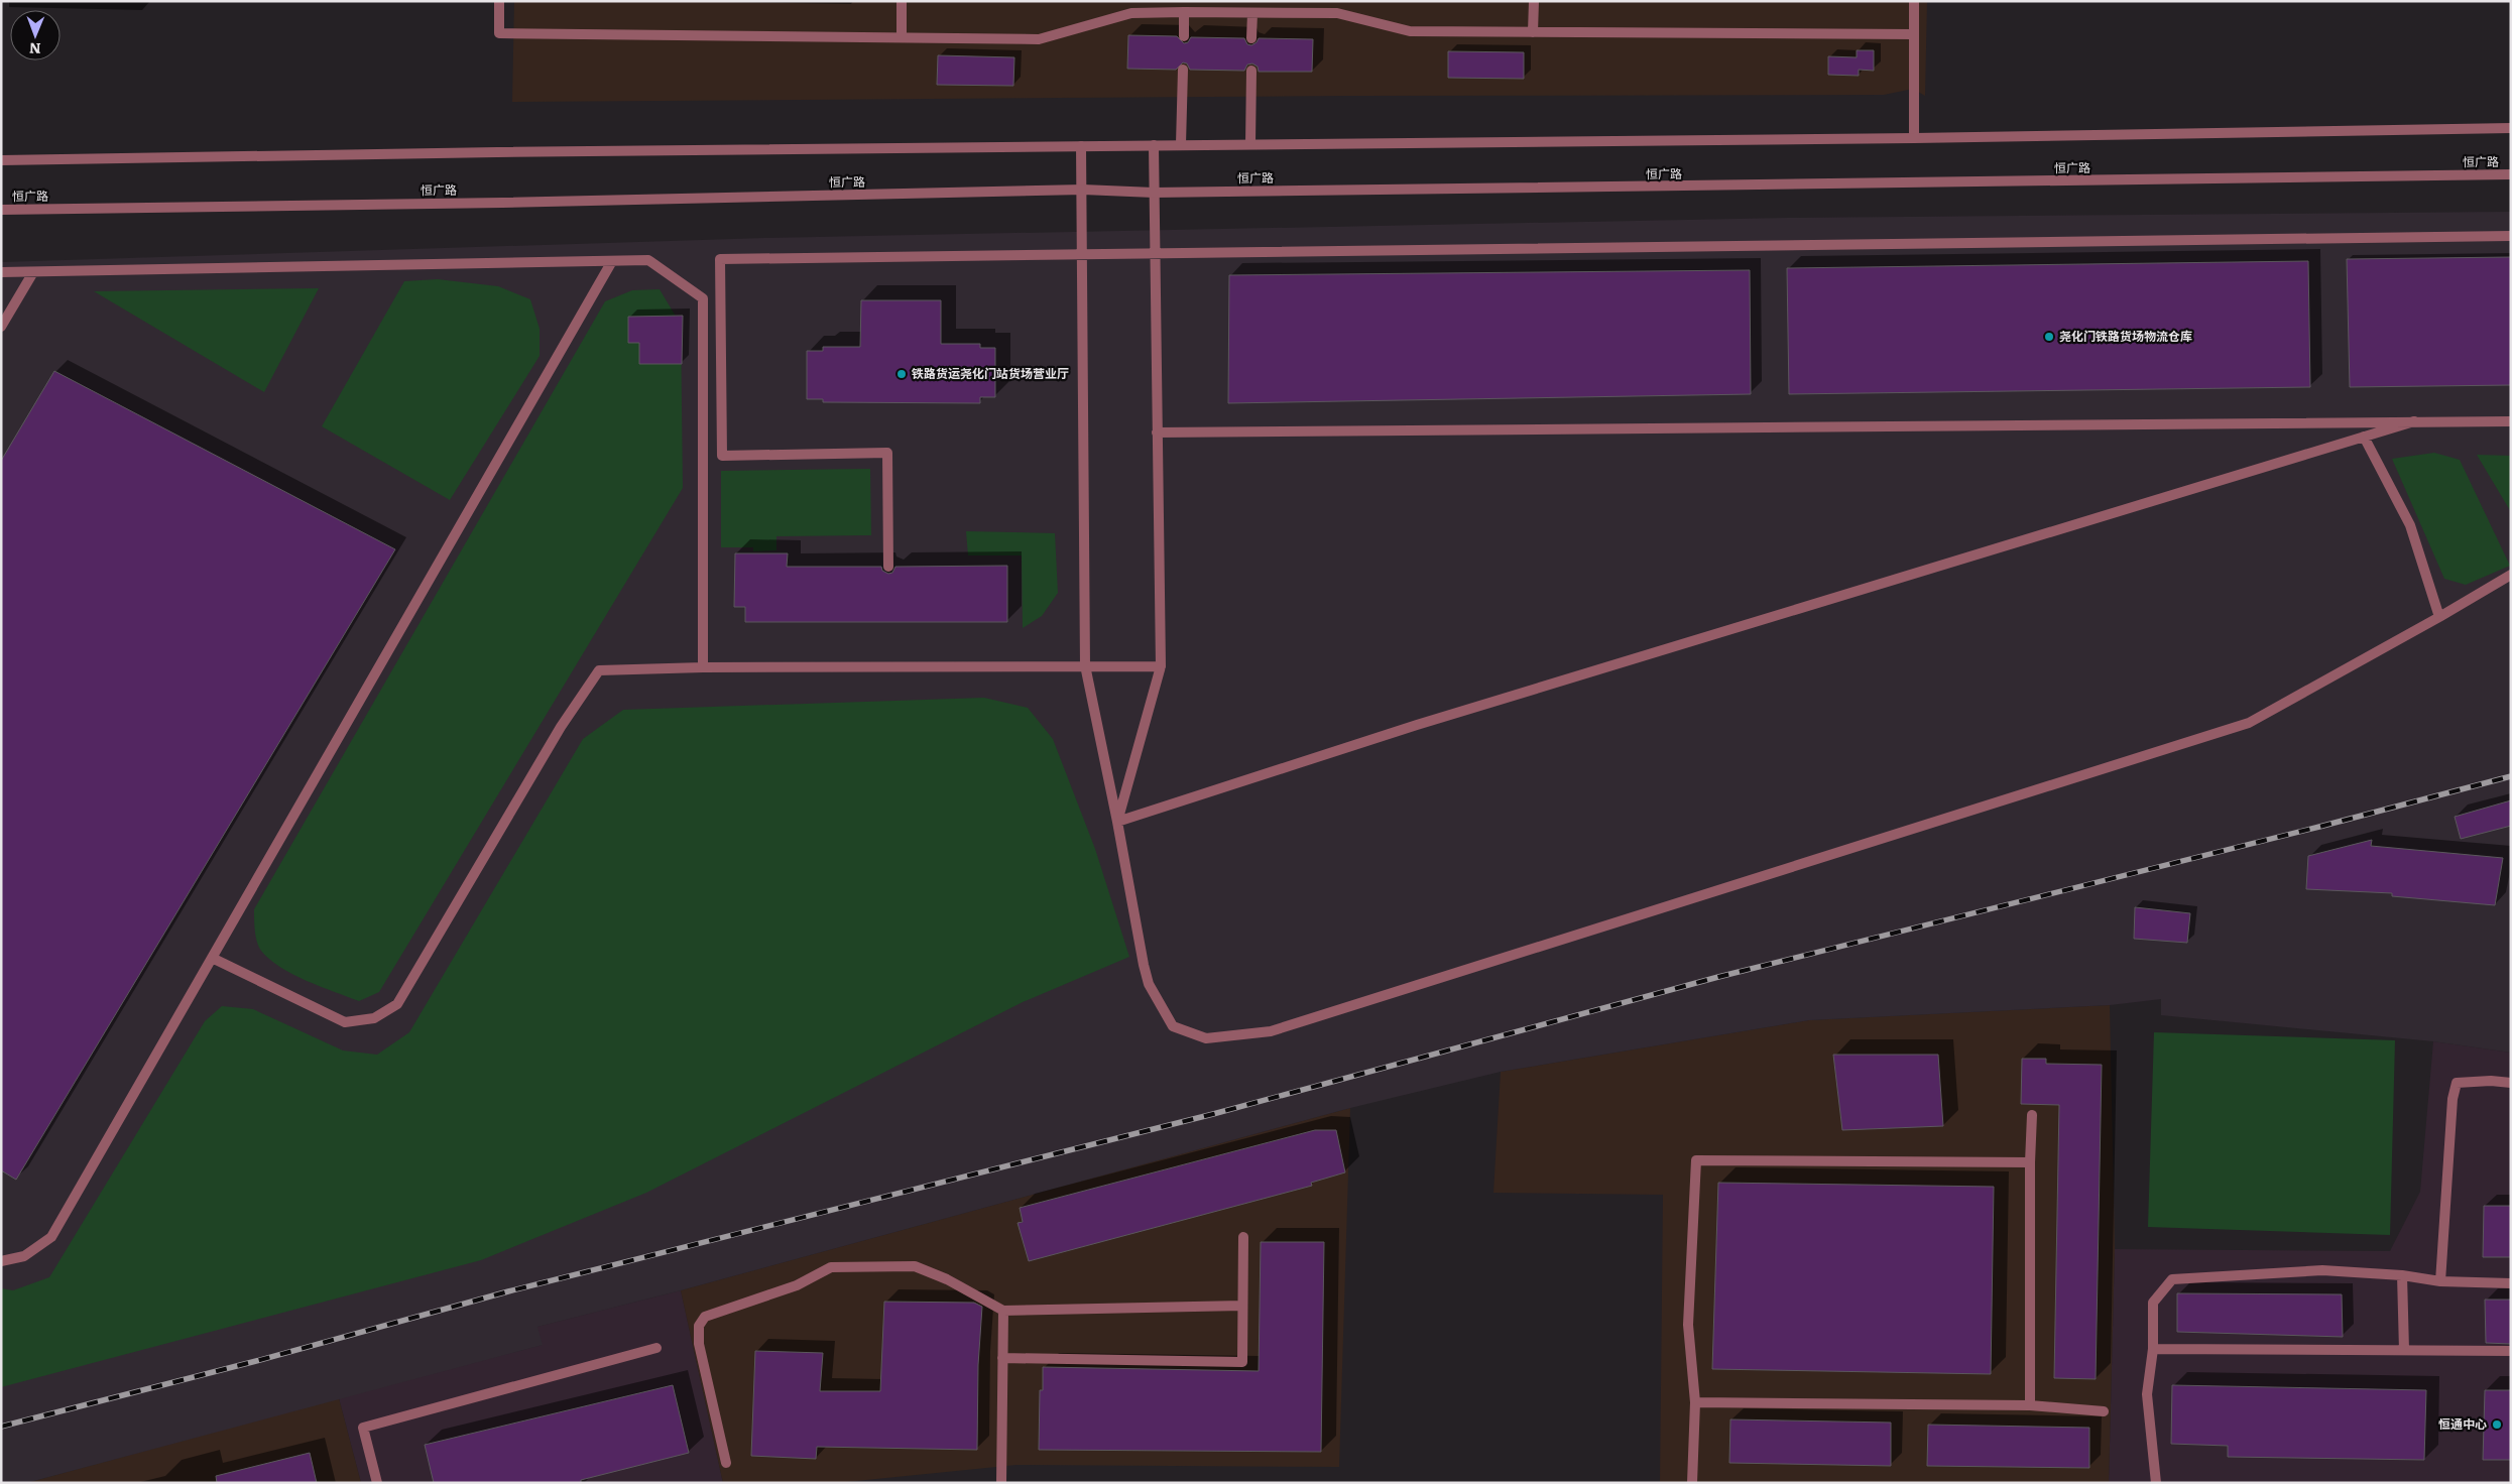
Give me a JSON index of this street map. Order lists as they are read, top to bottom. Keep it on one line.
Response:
{"streets":{"street":["恒广路"]},"places":["尧化门铁路货场物流仓库","铁路货运尧化门站货场营业厅","恒通中心"],"north":"bottom"}
